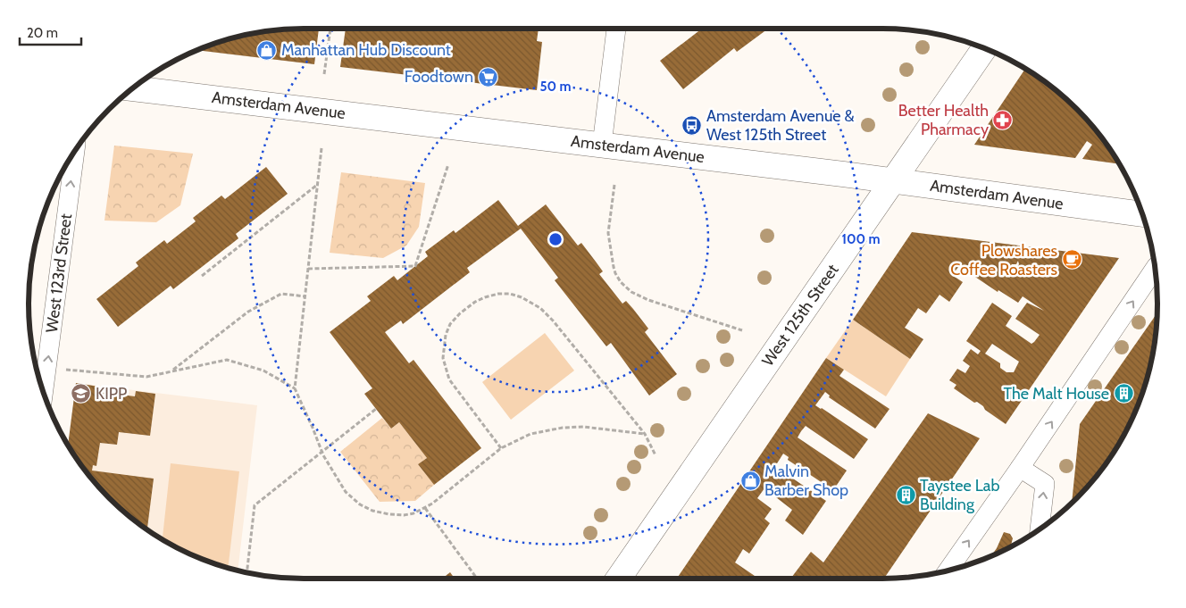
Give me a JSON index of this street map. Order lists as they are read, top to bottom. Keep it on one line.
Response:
{"streets":{"main road":["Amsterdam Avenue","West 125th Street"],"street":["West 123rd Street"]},"crossings":[["Amsterdam Avenue","West 125th Street"]],"one_way":["West 123rd Street"],"places":{"shop":["Manhattan Hub Discount","Malvin Barber Shop"],"supermarket":["Foodtown"],"pharmacy":["Better Health Pharmacy"],"bus stop":["Amsterdam Avenue & West 125th Street"],"cafe":["Plowshares Coffee Roasters"],"school or university":["KIPP"],"building":["The Malt House","Taystee Lab Building"]},"scale_bar":"20 m","rings":["50 m","100 m"]}
